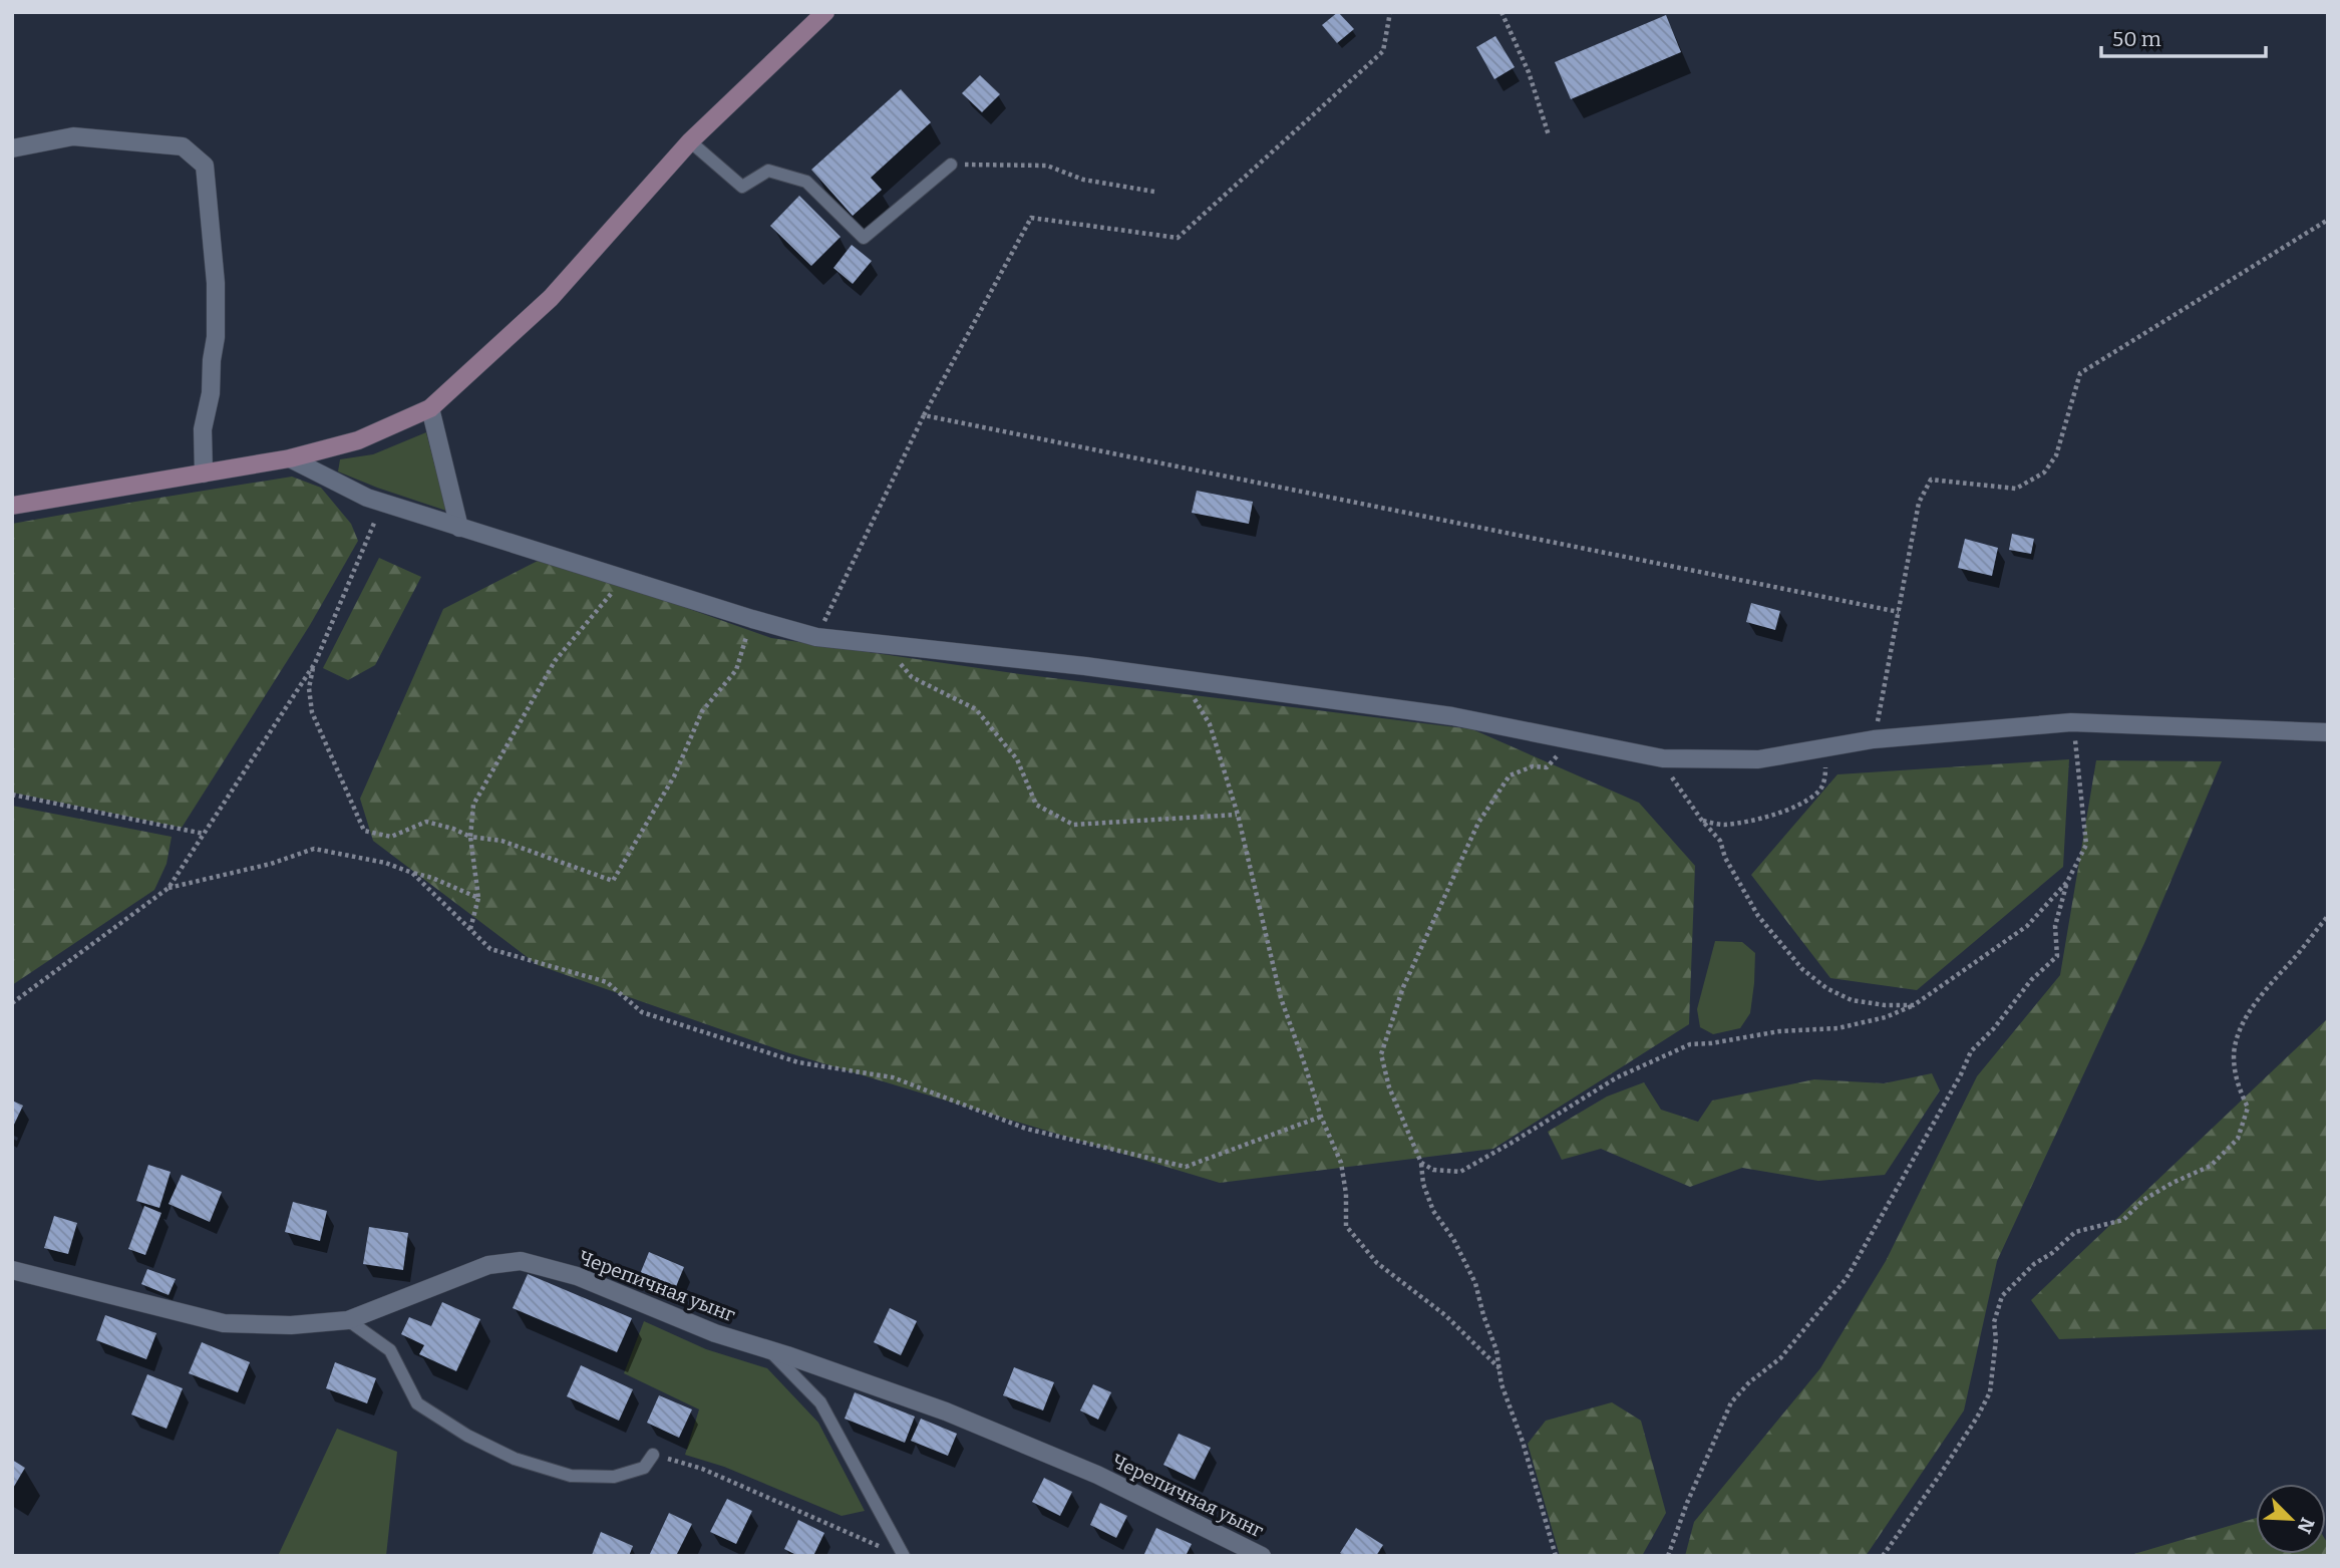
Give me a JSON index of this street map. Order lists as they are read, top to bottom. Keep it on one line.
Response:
{"streets":{"street":["Черепичная уынг"]},"scale_bar":"50 m","north":"bottom right"}
